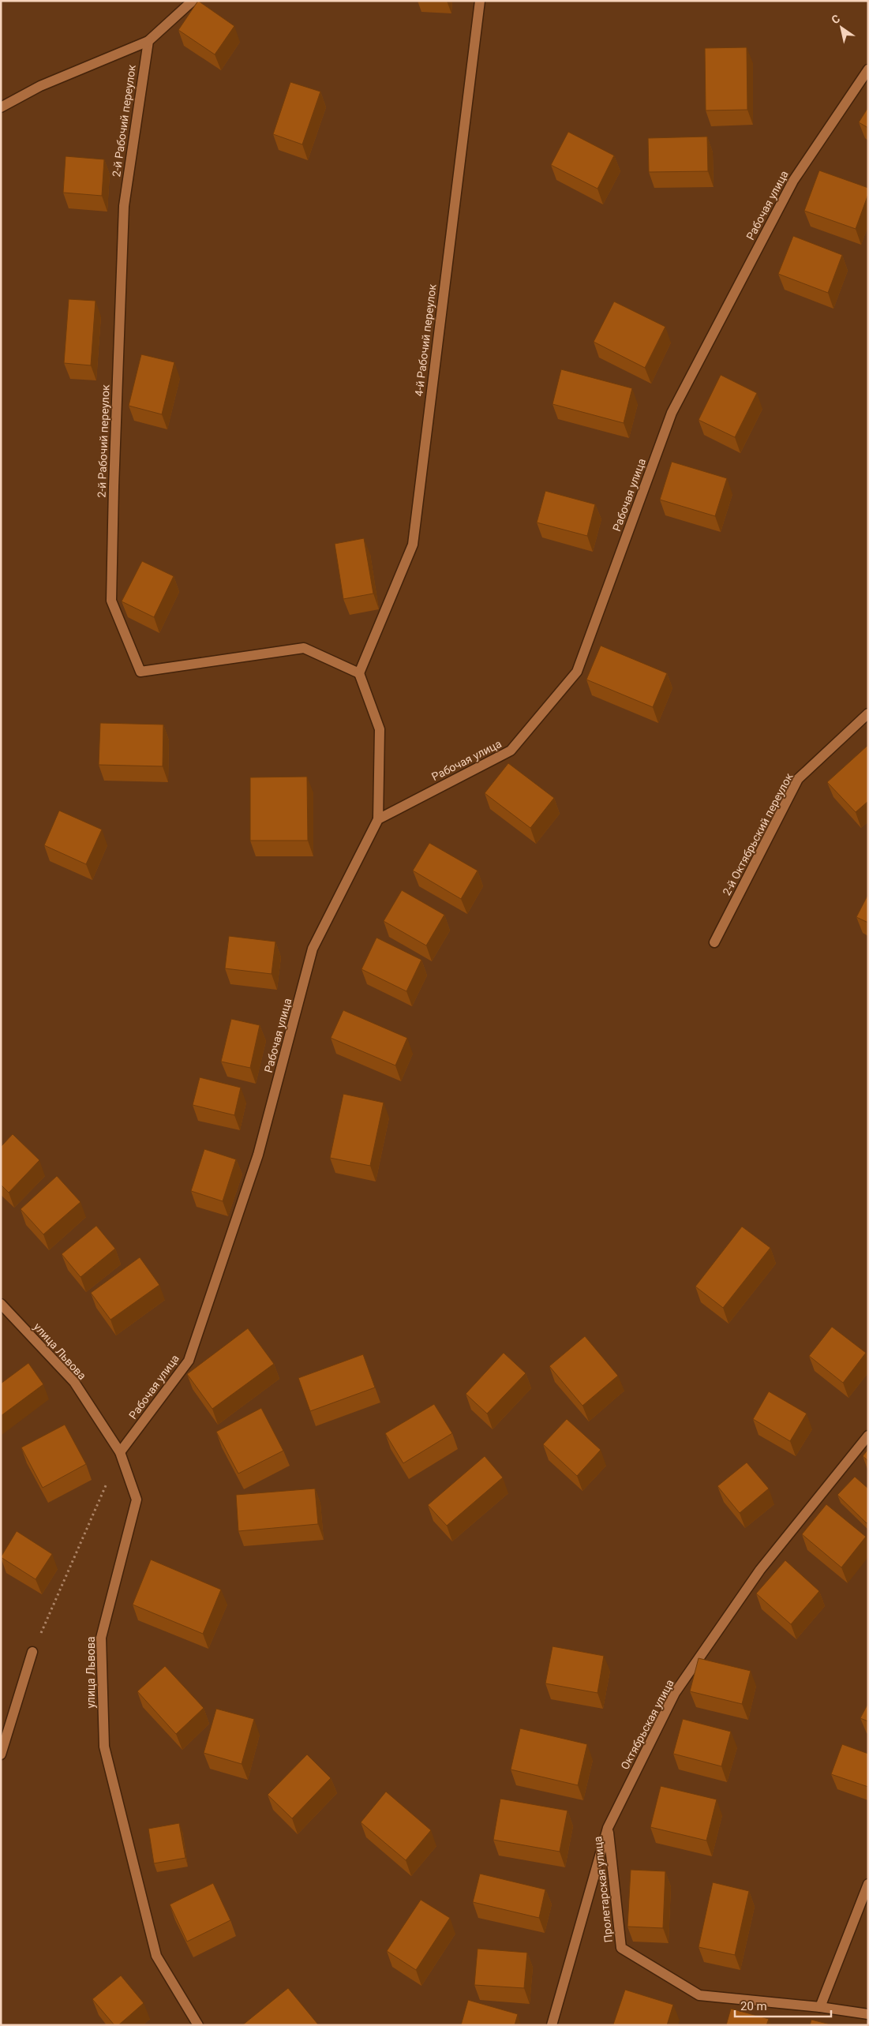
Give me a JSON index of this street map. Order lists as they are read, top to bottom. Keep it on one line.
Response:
{"streets":{"street":["2-й Рабочий переулок","Рабочая улица","4-й Рабочий переулок","2-й Октябрьский переулок","улица Львова","Октябрьская улица","Пролетарская улица"]},"crossings":[["2-й Рабочий переулок","4-й Рабочий переулок"],["Рабочая улица","улица Львова"],["Октябрьская улица","Пролетарская улица"]],"scale_bar":"20 m","north":"top left"}
